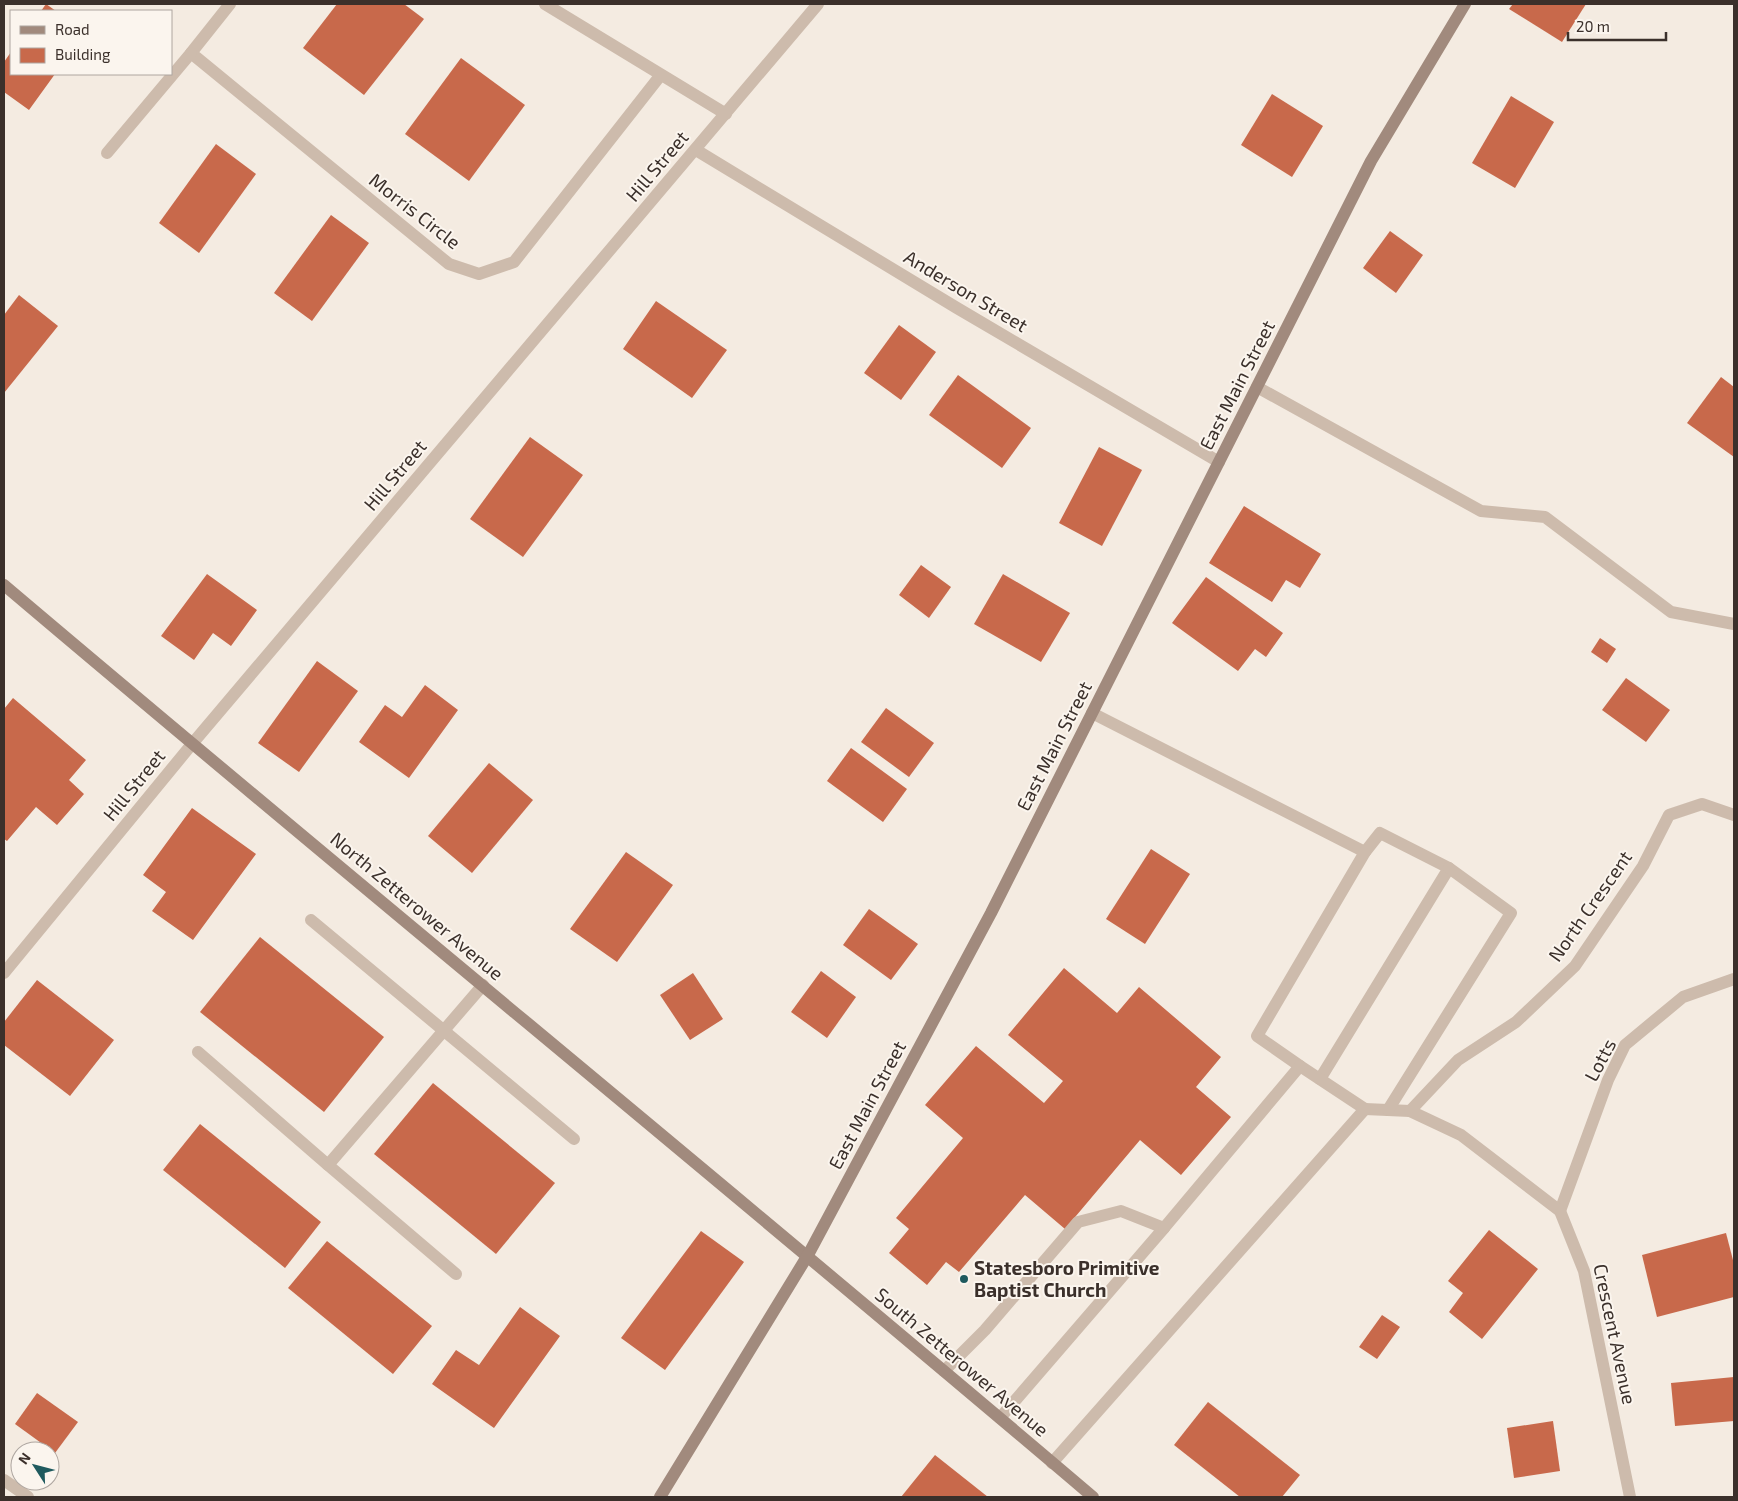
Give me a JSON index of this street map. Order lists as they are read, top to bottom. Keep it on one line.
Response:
{"streets":{"main road":["East Main Street","North Zetterower Avenue","South Zetterower Avenue"],"street":["Hill Street","Morris Circle","Anderson Street","North Crescent","Lotts","Crescent Avenue"]},"crossings":[["Hill Street","Anderson Street"],["Hill Street","North Zetterower Avenue"],["Anderson Street","East Main Street"],["East Main Street","North Zetterower Avenue"],["East Main Street","South Zetterower Avenue"],["North Zetterower Avenue","South Zetterower Avenue"],["Lotts","Crescent Avenue"]],"places":["Statesboro Primitive Baptist Church"],"legend":["Road","Building"],"scale_bar":"20 m","north":"top left"}
